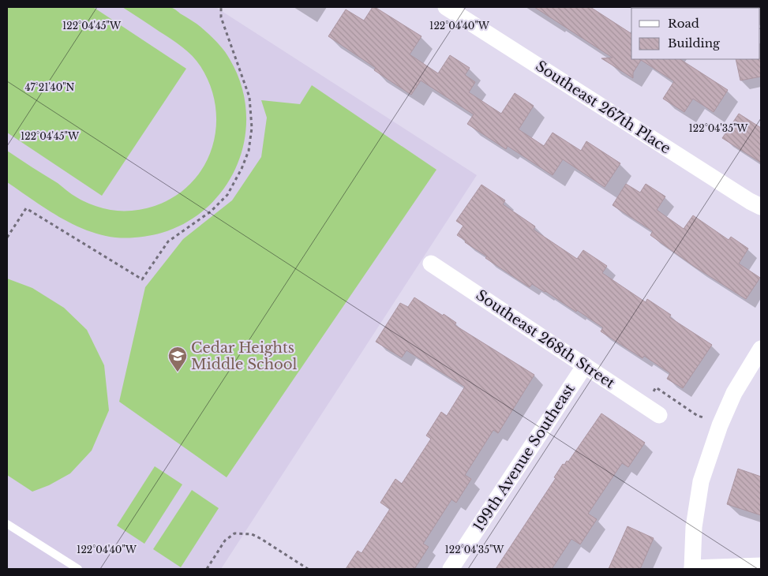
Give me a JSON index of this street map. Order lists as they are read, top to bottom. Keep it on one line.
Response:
{"streets":{"street":["Southeast 267th Place","Southeast 268th Street","199th Avenue Southeast"]},"crossings":[["Southeast 268th Street","199th Avenue Southeast"]],"places":{"school or university":["Cedar Heights Middle School"]},"legend":["Road","Building"],"coordinates":["122°04'40\"W","122°04'45\"W","47°21'40\"N","122°04'35\"W"]}
